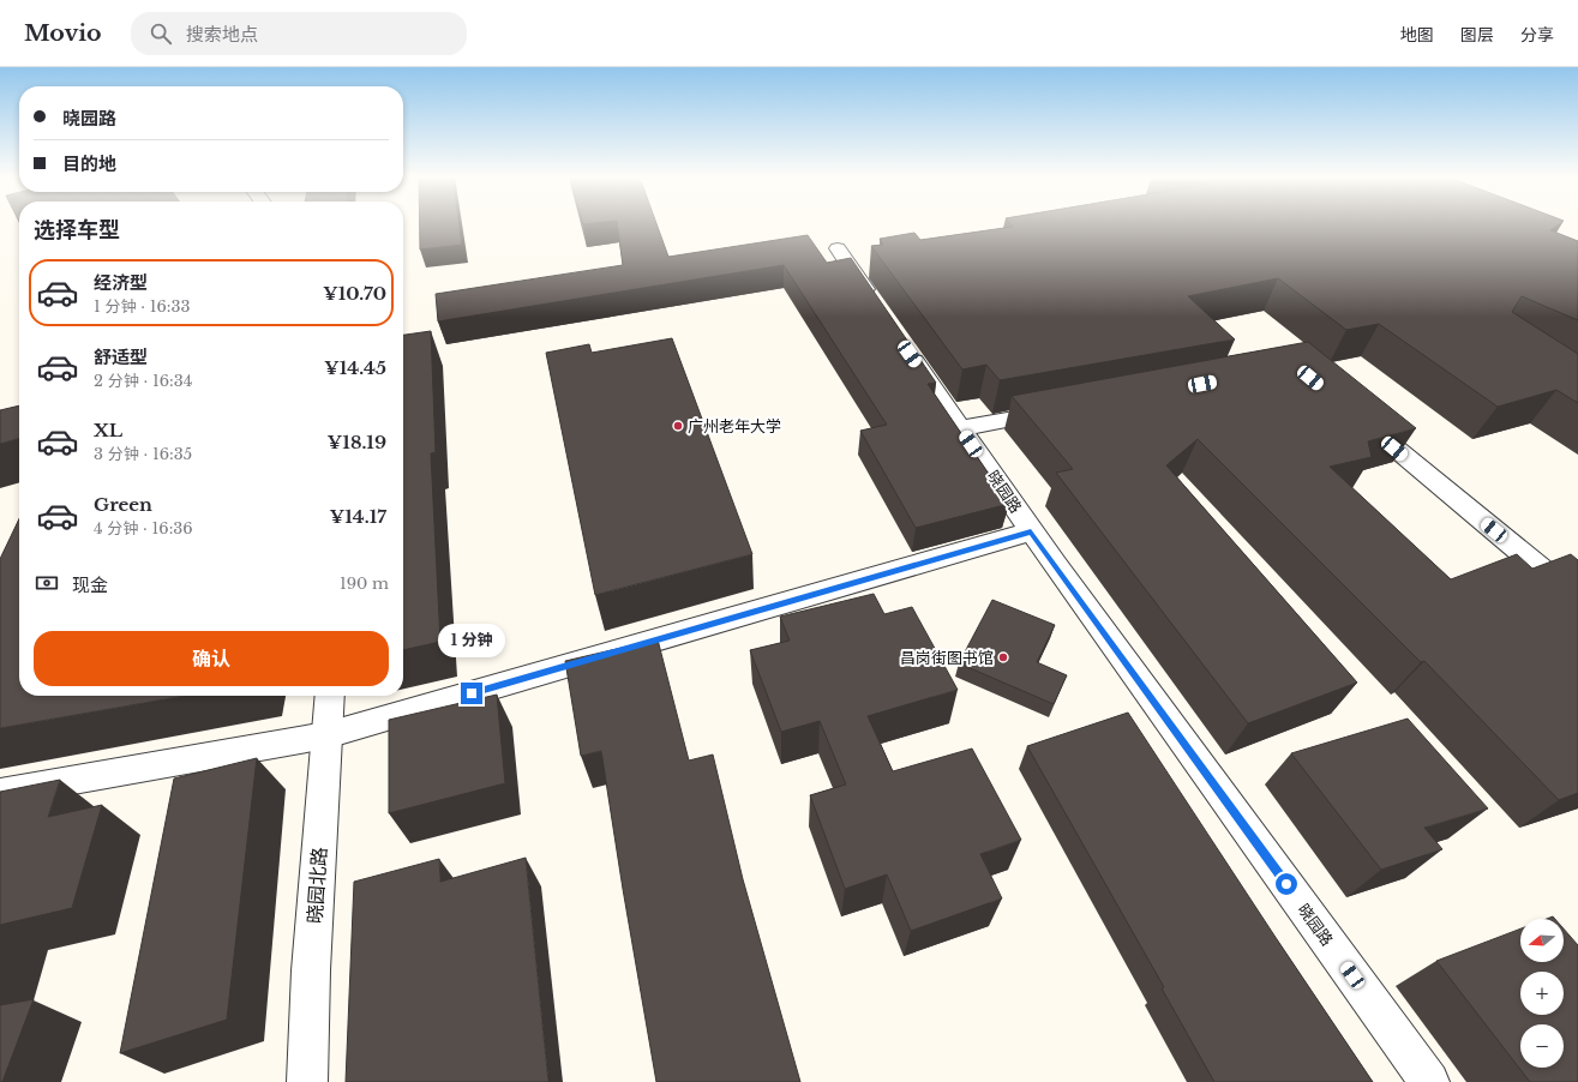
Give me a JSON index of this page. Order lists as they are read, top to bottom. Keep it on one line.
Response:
{"streets":{"street":["晓园路","晓园北路"]},"places":["广州老年大学","昌岗街图书馆"],"north":"left","page":{"header":"Movio","search":"搜索地点","nav":["地图","图层","分享"],"banner":["晓园路","目的地"],"heading":"选择车型","list":[{"name":"经济型","note":"1 分钟 · 16:33","value":"¥10.70"},{"name":"舒适型","note":"2 分钟 · 16:34","value":"¥14.45"},{"name":"XL","note":"3 分钟 · 16:35","value":"¥18.19"},{"name":"Green","note":"4 分钟 · 16:36","value":"¥14.17"}],"pay":["现金","190 m"],"buttons":"确认","bubble":"1 分钟","map_buttons":["+","−"]}}
